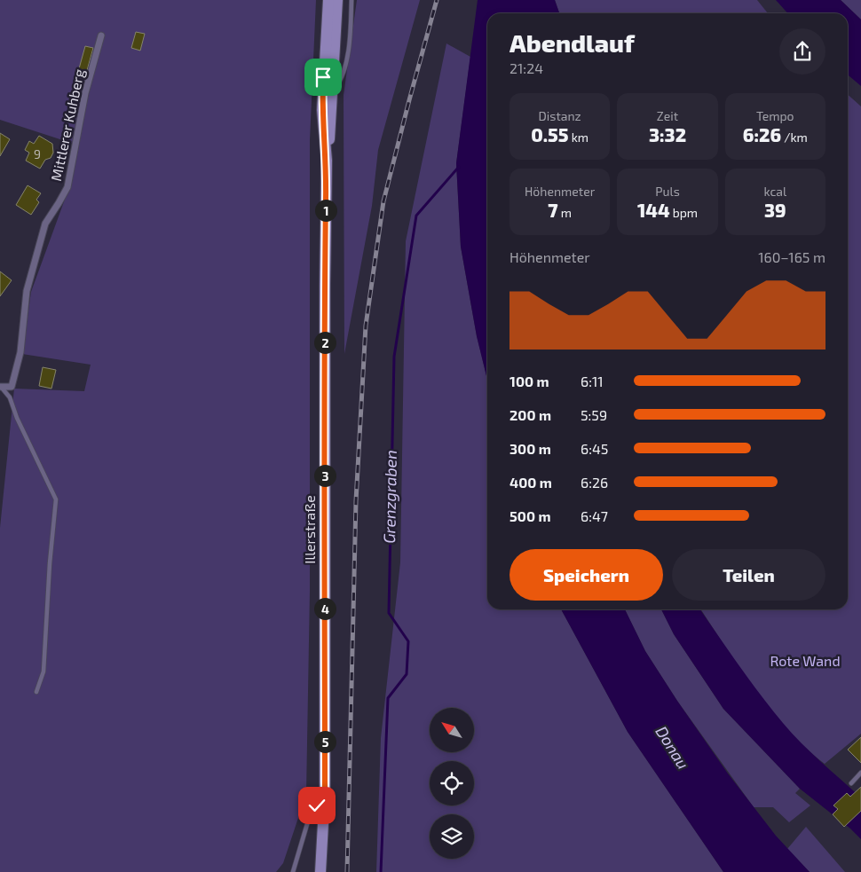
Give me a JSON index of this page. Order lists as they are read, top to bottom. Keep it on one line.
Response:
{"streets":{"main road":["Illerstraße"],"street":["Mittlerer Kuhberg"]},"water":["Grenzgraben","Donau"],"parks":["Rote Wand"],"house_numbers":["9"],"north":"top left","page":{"heading":["Abendlauf","21:24"],"stats":[["Distanz","0.55 km"],["Zeit","3:32"],["Tempo","6:26 /km"],["Höhenmeter","7 m"],["Puls","144 bpm"],["kcal","39"]],"pins":["1","2","3","4","5"],"chart":["Höhenmeter","160–165 m"],"list":[{"name":"100 m","note":"6:11"},{"name":"200 m","note":"5:59"},{"name":"300 m","note":"6:45"},{"name":"400 m","note":"6:26"},{"name":"500 m","note":"6:47"}],"buttons":["Speichern","Teilen"]}}
